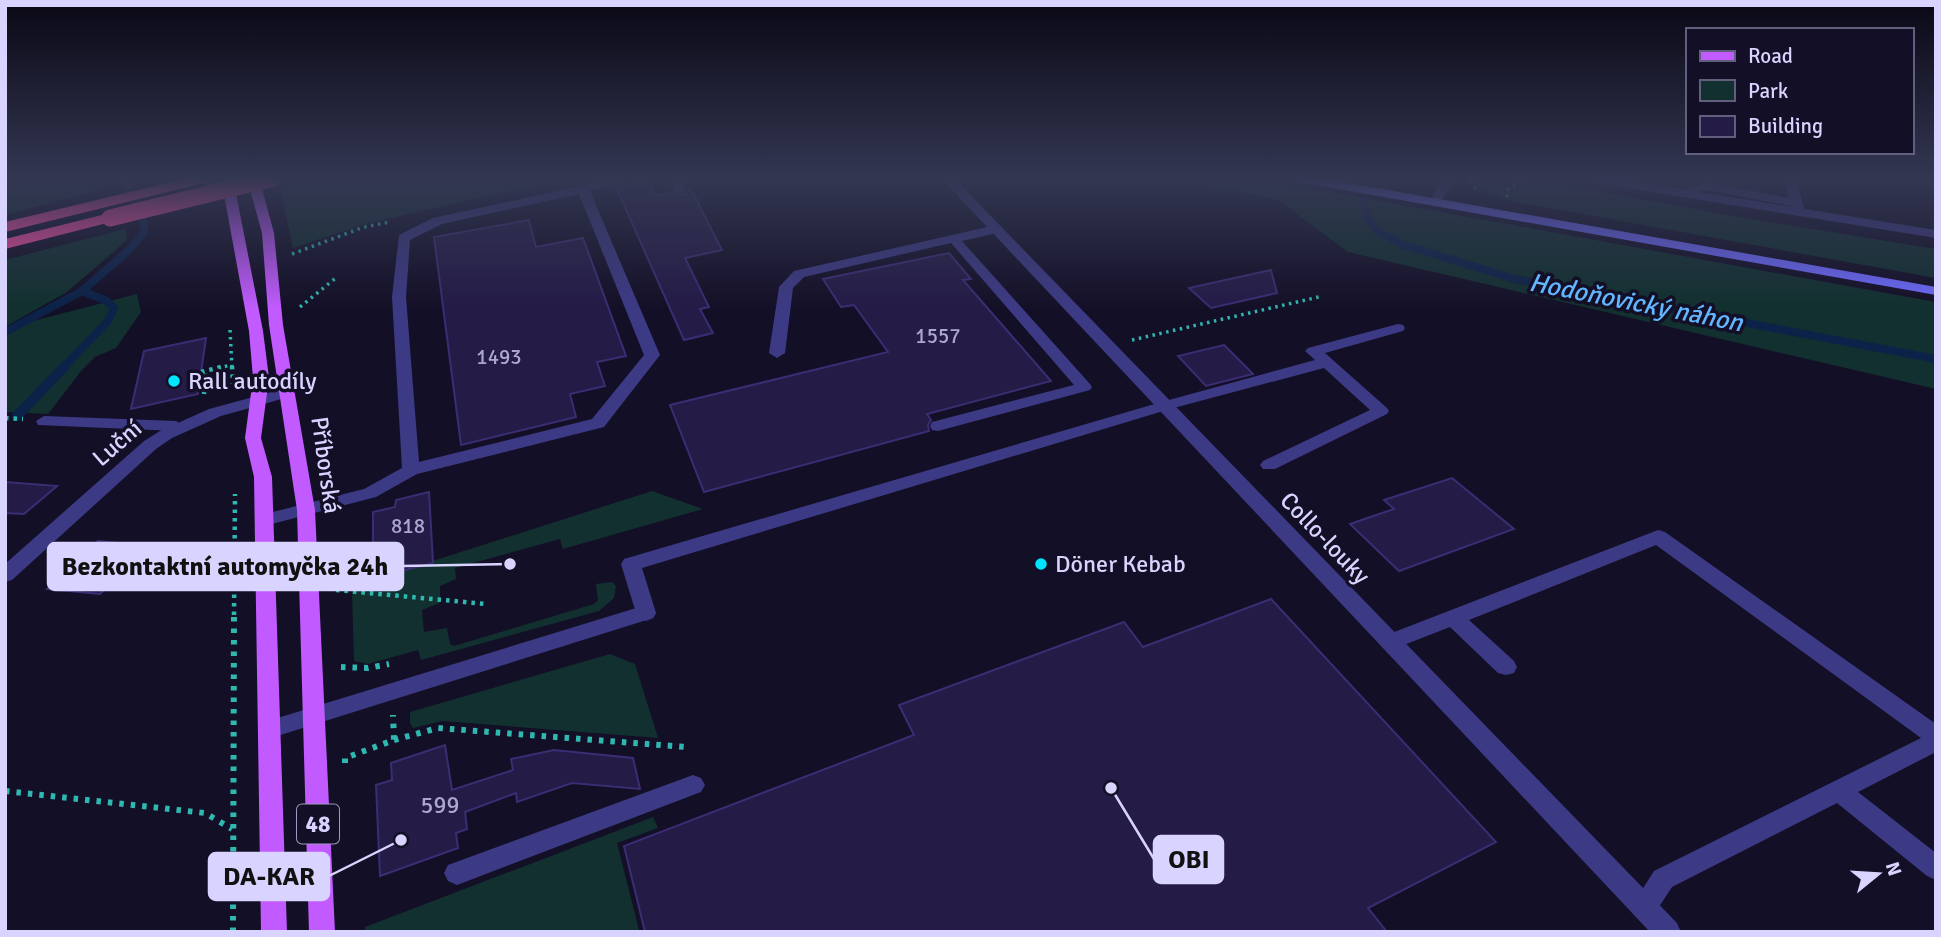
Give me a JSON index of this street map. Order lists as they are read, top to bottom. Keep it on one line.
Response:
{"streets":{"main road":["Příborská","48"],"street":["Luční","Collo-louky"]},"crossings":[["Luční","Příborská"],["Luční","48"]],"water":["Hodoňovický náhon"],"places":["Rall autodíly","Bezkontaktní automyčka 24h","Döner Kebab","OBI","DA-KAR"],"house_numbers":["1557","1493","818","599"],"legend":["Road","Park","Building"],"north":"right"}
